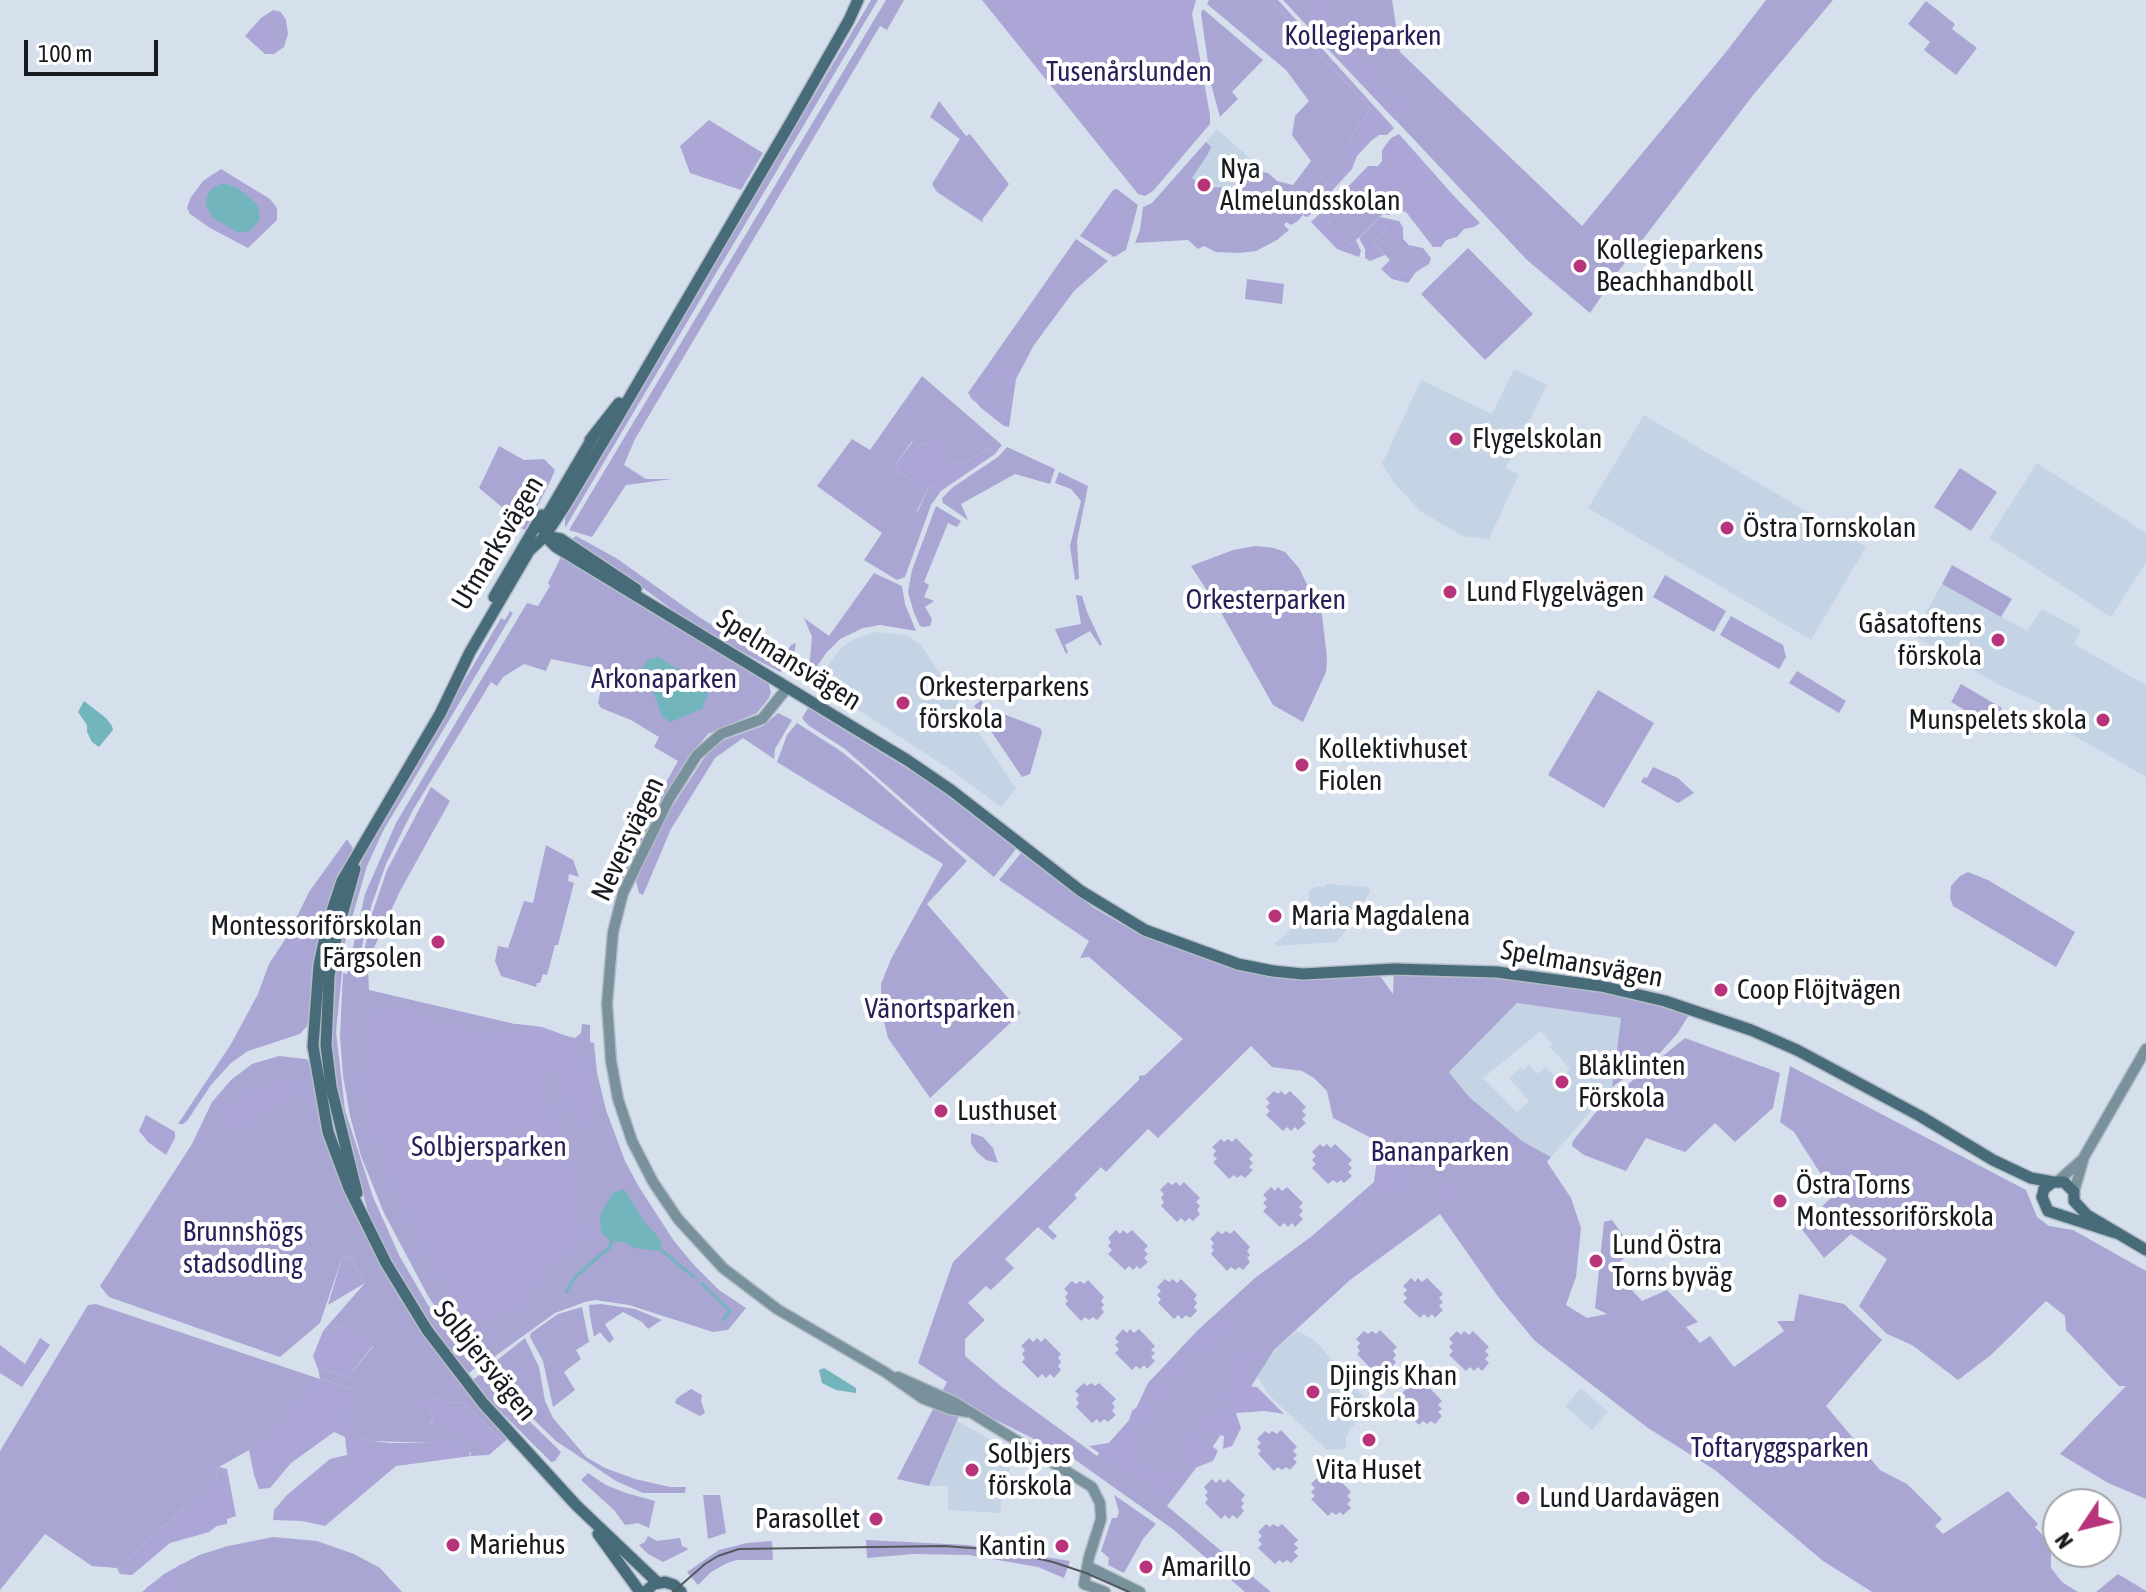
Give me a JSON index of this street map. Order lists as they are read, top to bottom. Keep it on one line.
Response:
{"streets":{"main road":["Utmarksvägen","Spelmansvägen","Solbjersvägen"],"street":["Neversvägen"]},"crossings":[["Utmarksvägen","Spelmansvägen"],["Utmarksvägen","Solbjersvägen"],["Spelmansvägen","Neversvägen"]],"parks":["Kollegieparken","Tusenårslunden","Orkesterparken","Arkonaparken","Vänortsparken","Solbjersparken","Bananparken","Brunnshögs stadsodling","Toftaryggsparken"],"places":["Nya Almelundsskolan","Kollegieparkens Beachhandboll","Flygelskolan","Östra Tornskolan","Lund Flygelvägen","Gåsatoftens förskola","Orkesterparkens förskola","Munspelets skola","Kollektivhuset Fiolen","Maria Magdalena","Montessoriförskolan Färgsolen","Coop Flöjtvägen","Blåklinten Förskola","Lusthuset","Östra Torns Montessoriförskola","Lund Östra Torns byväg","Djingis Khan Förskola","Vita Huset","Solbjers förskola","Lund Uardavägen","Parasollet","Mariehus","Kantin","Amarillo"],"scale_bar":"100 m","north":"bottom left"}
